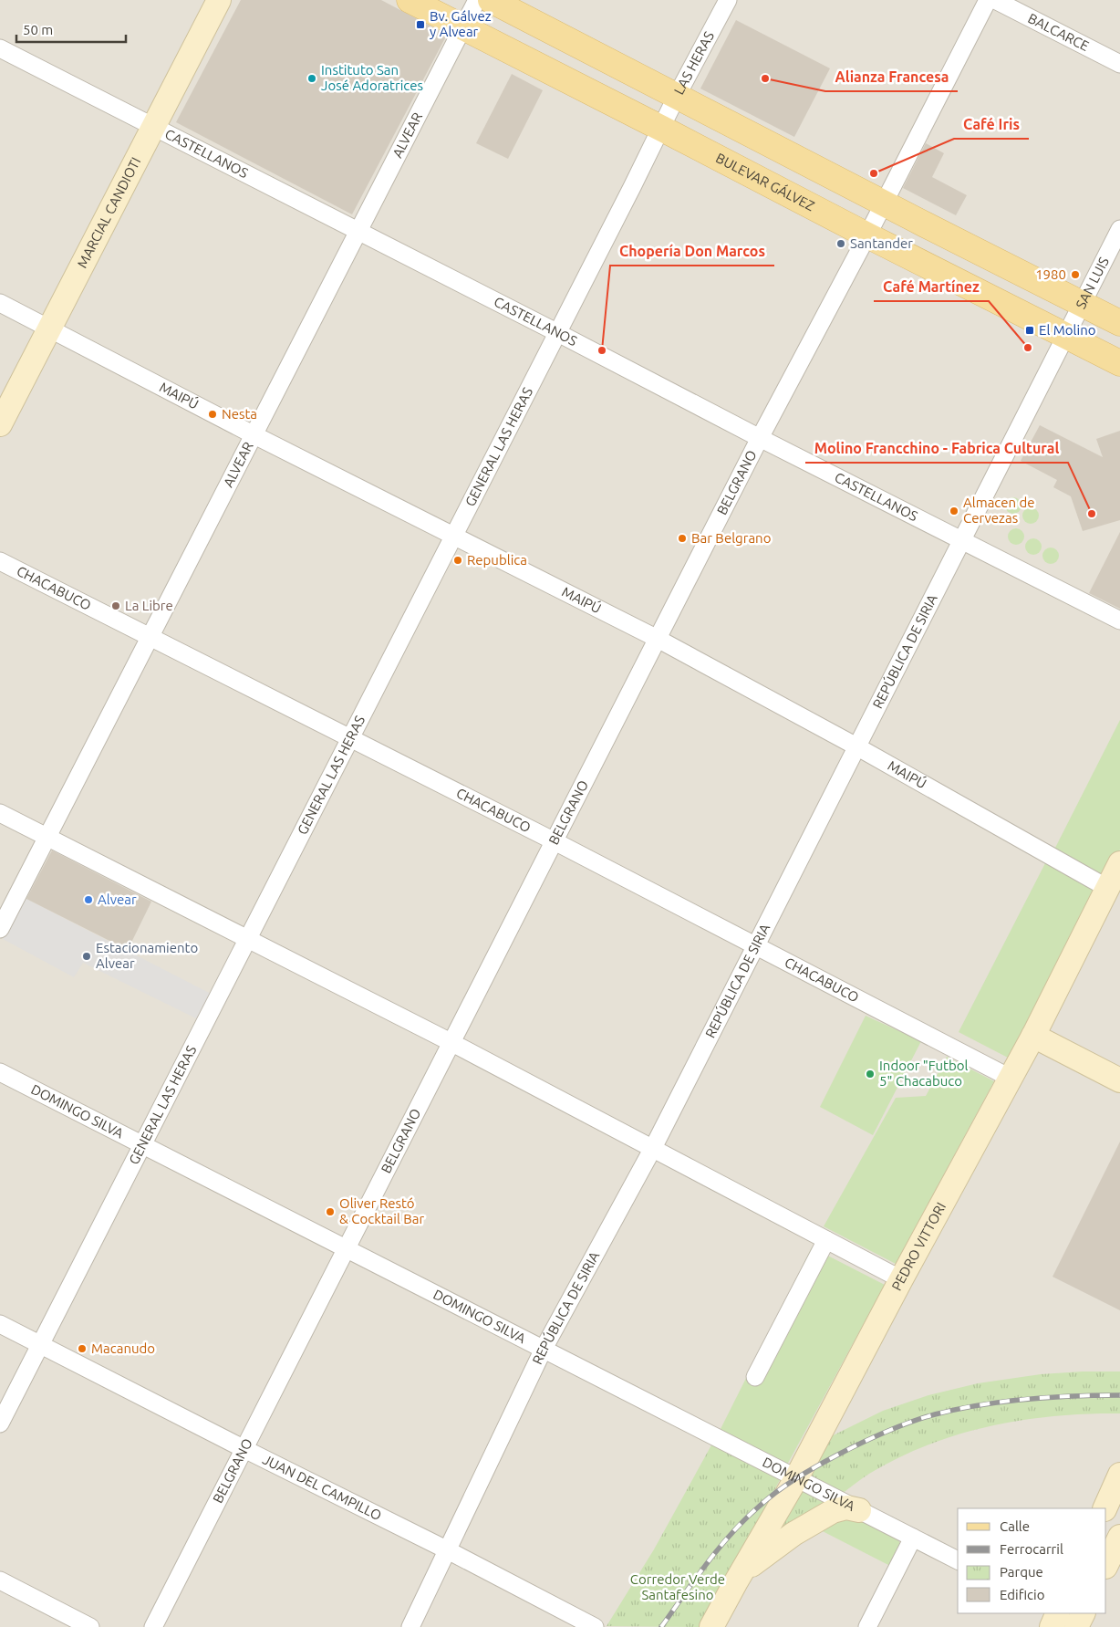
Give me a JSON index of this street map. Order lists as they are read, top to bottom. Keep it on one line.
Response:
{"streets":{"main road":["BULEVAR GÁLVEZ"],"street":["BALCARCE","LAS HERAS","ALVEAR","CASTELLANOS","MARCIAL CANDIOTI","SAN LUIS","MAIPÚ","GENERAL LAS HERAS","BELGRANO","CHACABUCO","REPÚBLICA DE SIRIA","DOMINGO SILVA","PEDRO VITTORI","JUAN DEL CAMPILLO"]},"crossings":[["LAS HERAS","BULEVAR GÁLVEZ"],["LAS HERAS","GENERAL LAS HERAS"],["ALVEAR","CASTELLANOS"],["ALVEAR","BULEVAR GÁLVEZ"],["ALVEAR","MAIPÚ"],["ALVEAR","CHACABUCO"],["CASTELLANOS","MARCIAL CANDIOTI"],["CASTELLANOS","GENERAL LAS HERAS"],["CASTELLANOS","BELGRANO"],["CASTELLANOS","REPÚBLICA DE SIRIA"],["BULEVAR GÁLVEZ","SAN LUIS"],["BULEVAR GÁLVEZ","GENERAL LAS HERAS"],["BULEVAR GÁLVEZ","BELGRANO"],["BULEVAR GÁLVEZ","REPÚBLICA DE SIRIA"],["MARCIAL CANDIOTI","MAIPÚ"],["SAN LUIS","REPÚBLICA DE SIRIA"],["MAIPÚ","GENERAL LAS HERAS"],["MAIPÚ","BELGRANO"],["MAIPÚ","REPÚBLICA DE SIRIA"],["MAIPÚ","PEDRO VITTORI"],["GENERAL LAS HERAS","CHACABUCO"],["GENERAL LAS HERAS","DOMINGO SILVA"],["GENERAL LAS HERAS","JUAN DEL CAMPILLO"],["BELGRANO","CHACABUCO"],["BELGRANO","DOMINGO SILVA"],["BELGRANO","JUAN DEL CAMPILLO"],["CHACABUCO","REPÚBLICA DE SIRIA"],["CHACABUCO","PEDRO VITTORI"],["REPÚBLICA DE SIRIA","DOMINGO SILVA"],["REPÚBLICA DE SIRIA","JUAN DEL CAMPILLO"],["DOMINGO SILVA","PEDRO VITTORI"]],"parks":["Corredor Verde Santafesino"],"places":{"transit":["Bv. Gálvez y Alvear","El Molino"],"other":["Instituto San José Adoratrices","Alianza Francesa","Café Iris","Santander","1980","Café Martínez","Chopería Don Marcos","Nesta","Almacen de Cervezas","Molino Francchino - Fabrica Cultural","Bar Belgrano","Republica","La Libre","Alvear","Estacionamiento Alvear","Indoor \"Futbol 5\" Chacabuco","Oliver Restó & Cocktail Bar","Macanudo"]},"legend":["Calle","Ferrocarril","Parque","Edificio"],"scale_bar":"50 m"}
